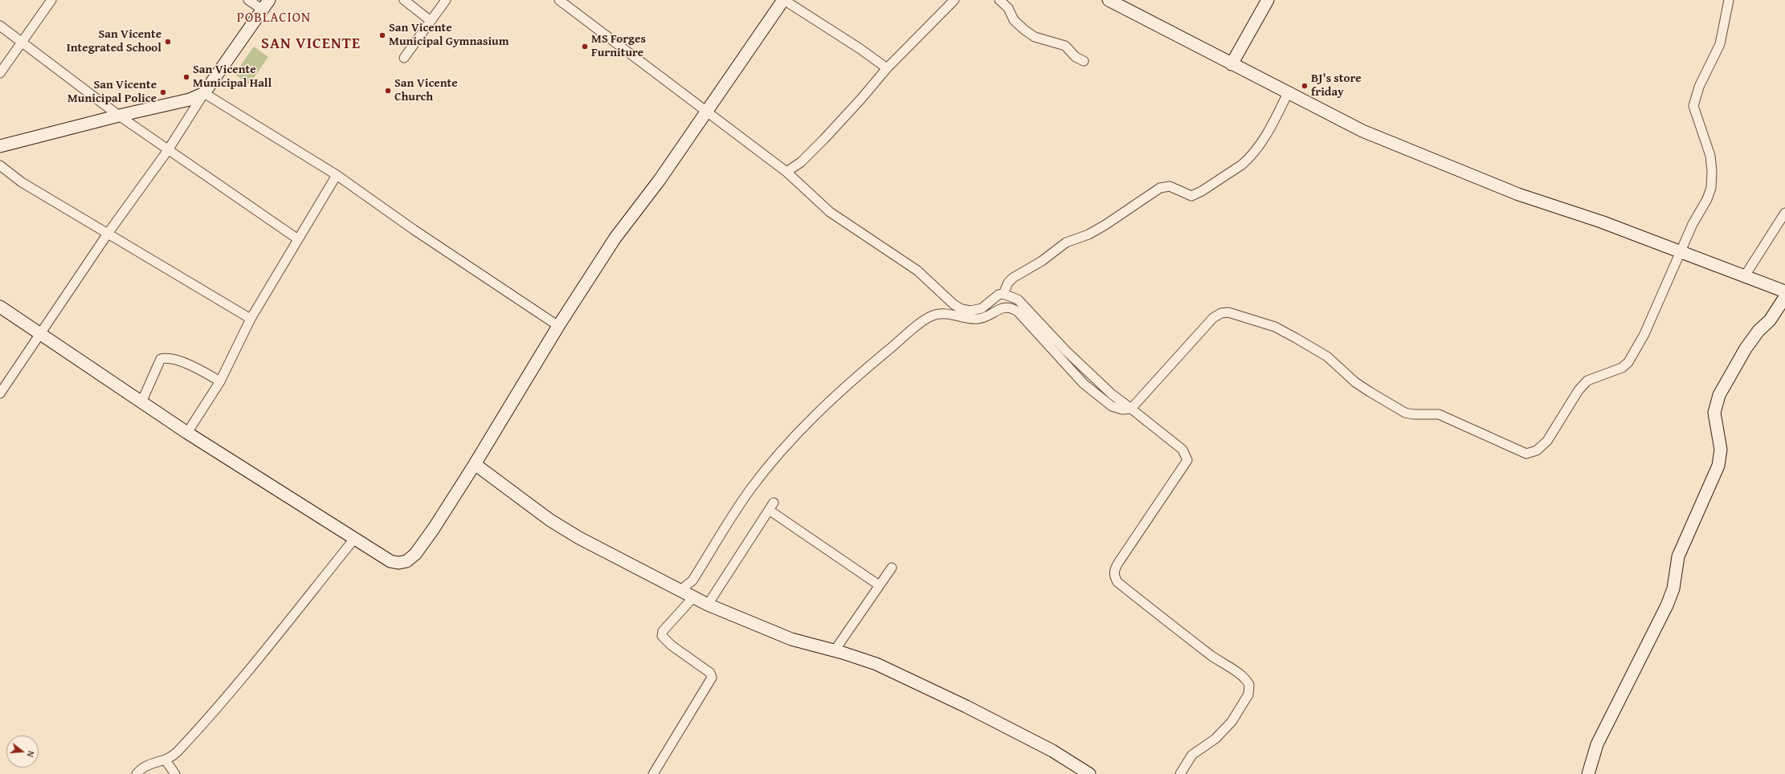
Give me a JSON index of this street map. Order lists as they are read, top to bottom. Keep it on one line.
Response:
{"districts":["POBLACION","SAN VICENTE"],"places":["San Vicente Municipal Gymnasium","San Vicente Integrated School","MS Forges Furniture","San Vicente Municipal Hall","BJ's store friday","San Vicente Church","San Vicente Municipal Police"],"north":"right"}
